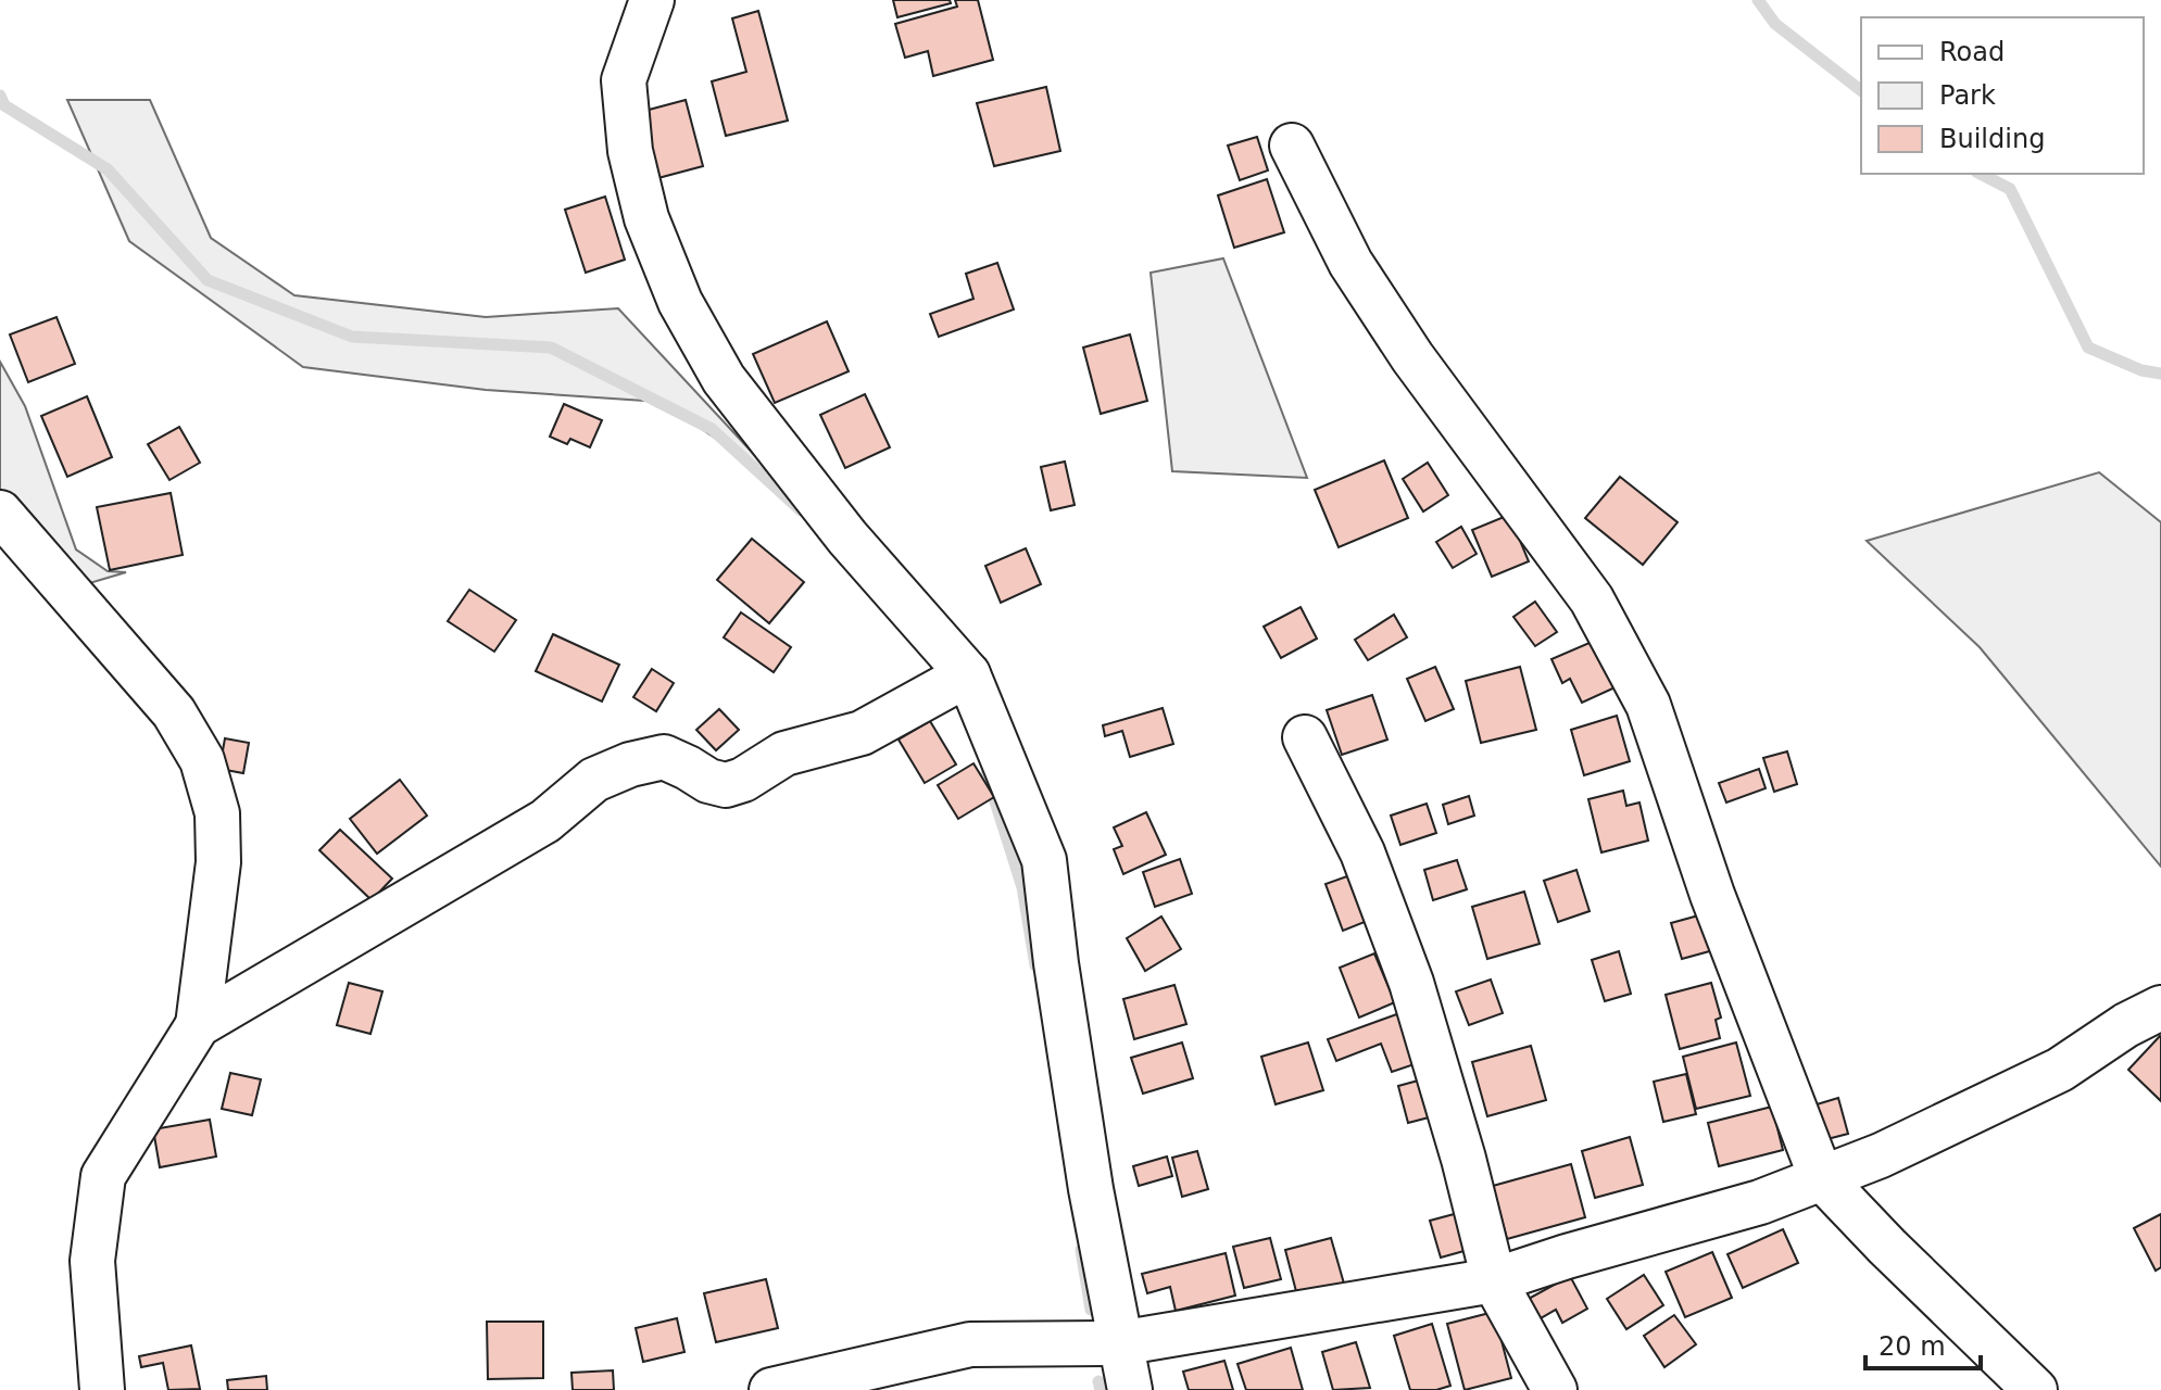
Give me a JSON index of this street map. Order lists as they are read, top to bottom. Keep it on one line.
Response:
{"legend":["Road","Park","Building"],"scale_bar":"20 m"}
